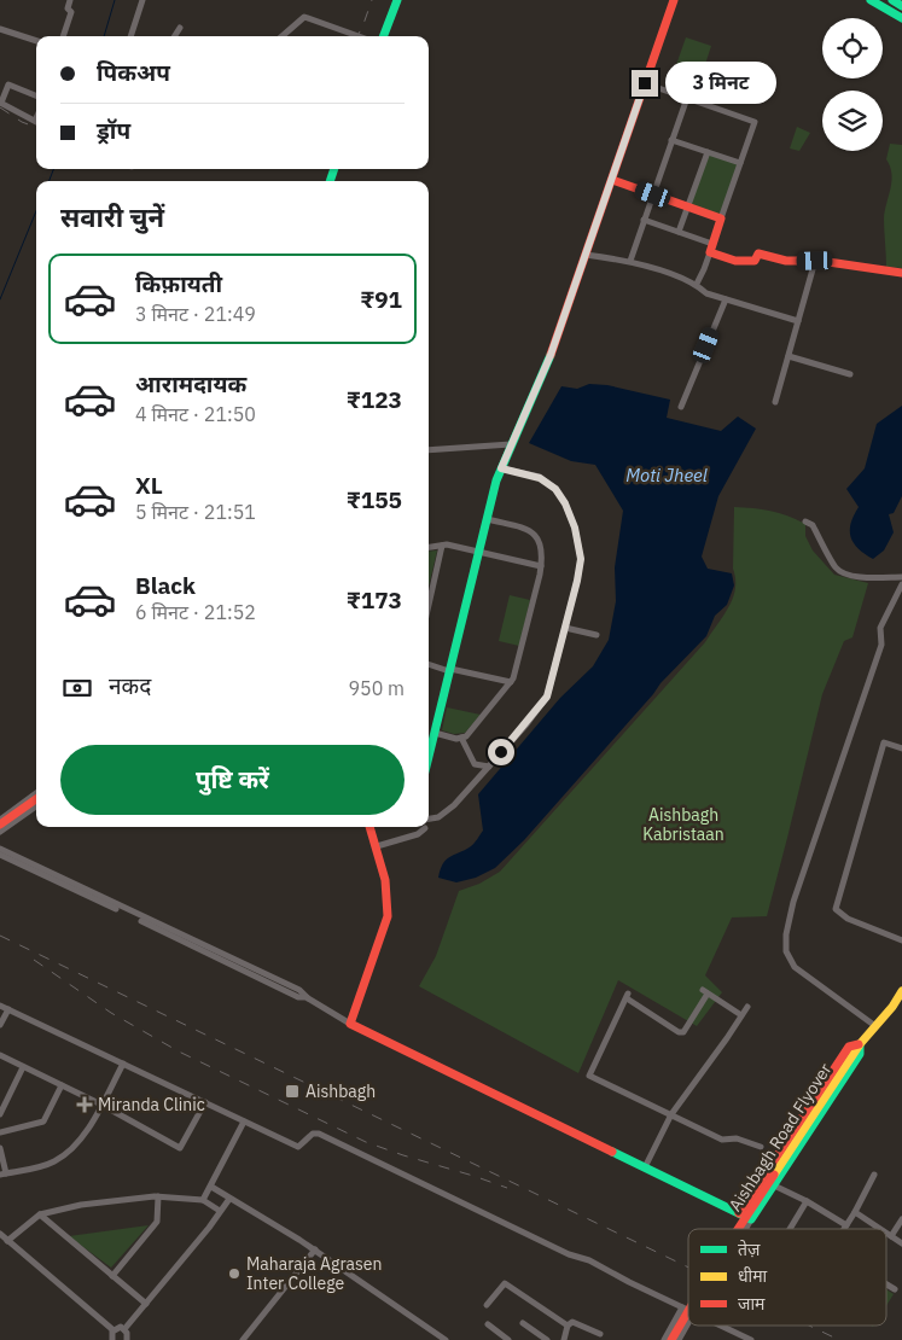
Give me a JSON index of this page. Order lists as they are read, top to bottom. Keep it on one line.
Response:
{"streets":{"street":["Aishbagh Road Flyover"]},"water":["Moti Jheel"],"parks":["Aishbagh Kabristaan"],"places":{"transit":["Aishbagh"],"health":["Miranda Clinic"],"other":["Maharaja Agrasen Inter College"]},"legend":["तेज़","धीमा","जाम"],"page":{"banner":["पिकअप","ड्रॉप"],"bubble":"3 मिनट","heading":"सवारी चुनें","list":[{"name":"किफ़ायती","note":"3 मिनट · 21:49","value":"₹91"},{"name":"आरामदायक","note":"4 मिनट · 21:50","value":"₹123"},{"name":"XL","note":"5 मिनट · 21:51","value":"₹155"},{"name":"Black","note":"6 मिनट · 21:52","value":"₹173"}],"pay":["नकद","950 m"],"buttons":"पुष्टि करें"}}
